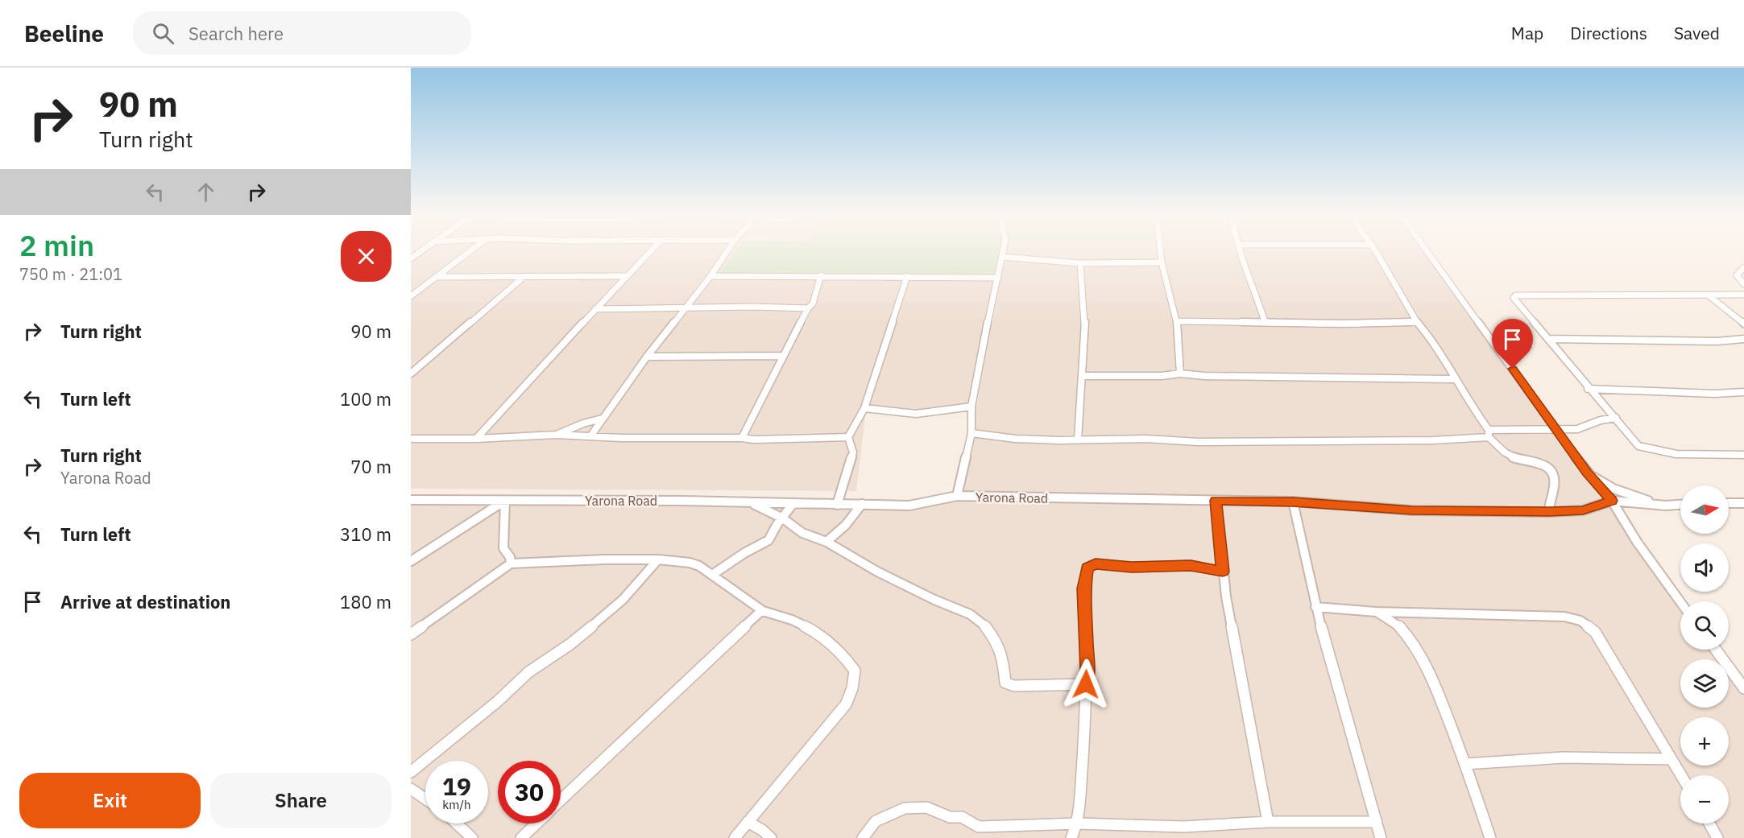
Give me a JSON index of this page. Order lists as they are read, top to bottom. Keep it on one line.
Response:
{"streets":{"street":["Yarona Road"]},"north":"right","page":{"header":"Beeline","search":"Search here","nav":["Map","Directions","Saved"],"turn":["90 m","Turn right"],"heading":["2 min","750 m · 21:01"],"list":[{"name":"Turn right","value":"90 m"},{"name":"Turn left","value":"100 m"},{"name":"Turn right","note":"Yarona Road","value":"70 m"},{"name":"Turn left","value":"310 m"},{"name":"Arrive at destination","value":"180 m"}],"map_buttons":["+","−"],"speed":"19 km/h","limit":"30","buttons":["Exit","Share"]}}
